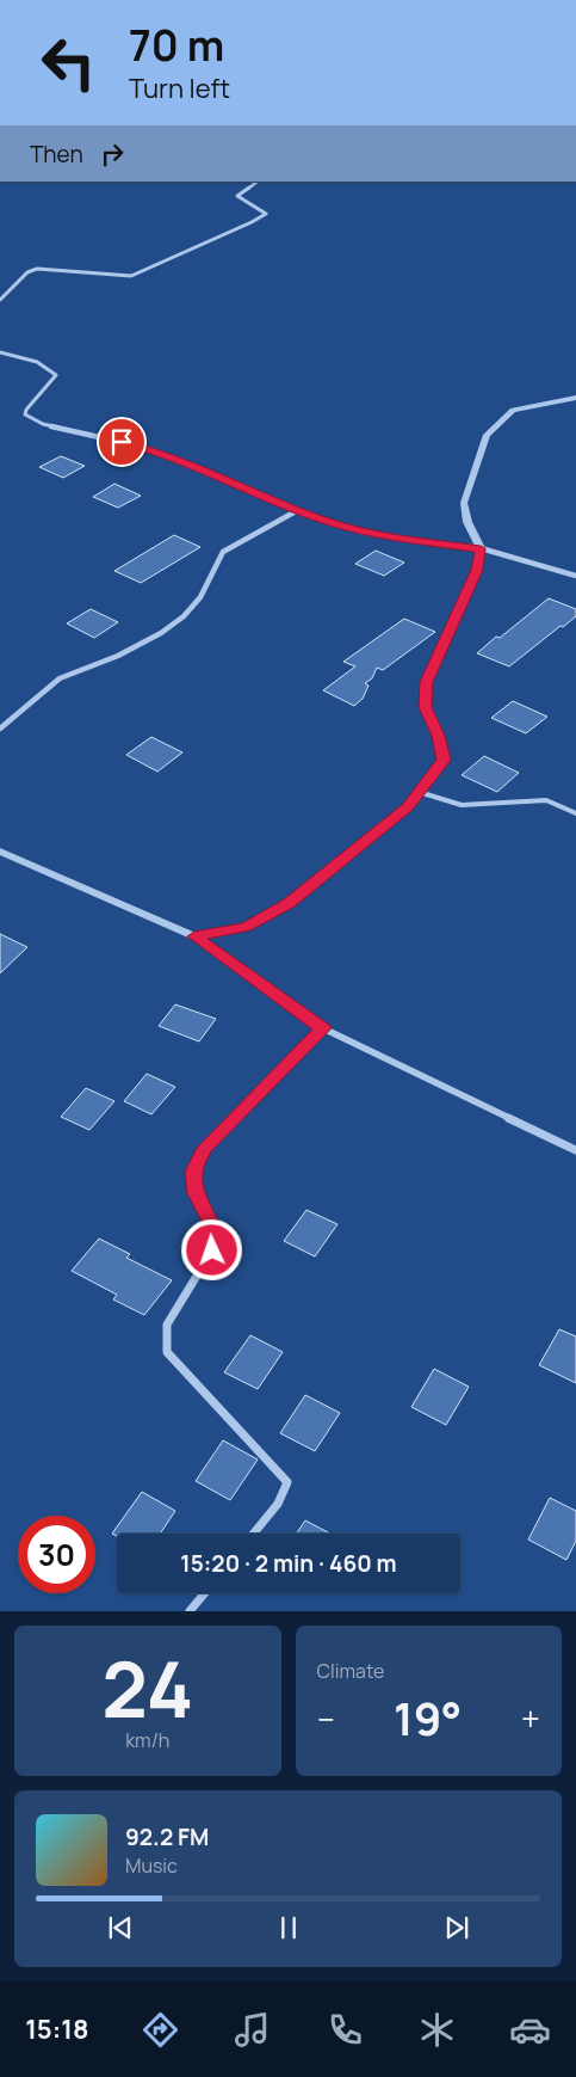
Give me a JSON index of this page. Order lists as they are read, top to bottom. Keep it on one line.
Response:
{"page":{"turn":["70 m","Turn left"],"then":"Then","limit":"30","trip":"15:20 · 2 min · 460 m","tile":[["24","km/h"],"Climate"],"heat":["−","19°","+"],"song":["92.2 FM","Music"],"tabs":"15:18"}}
